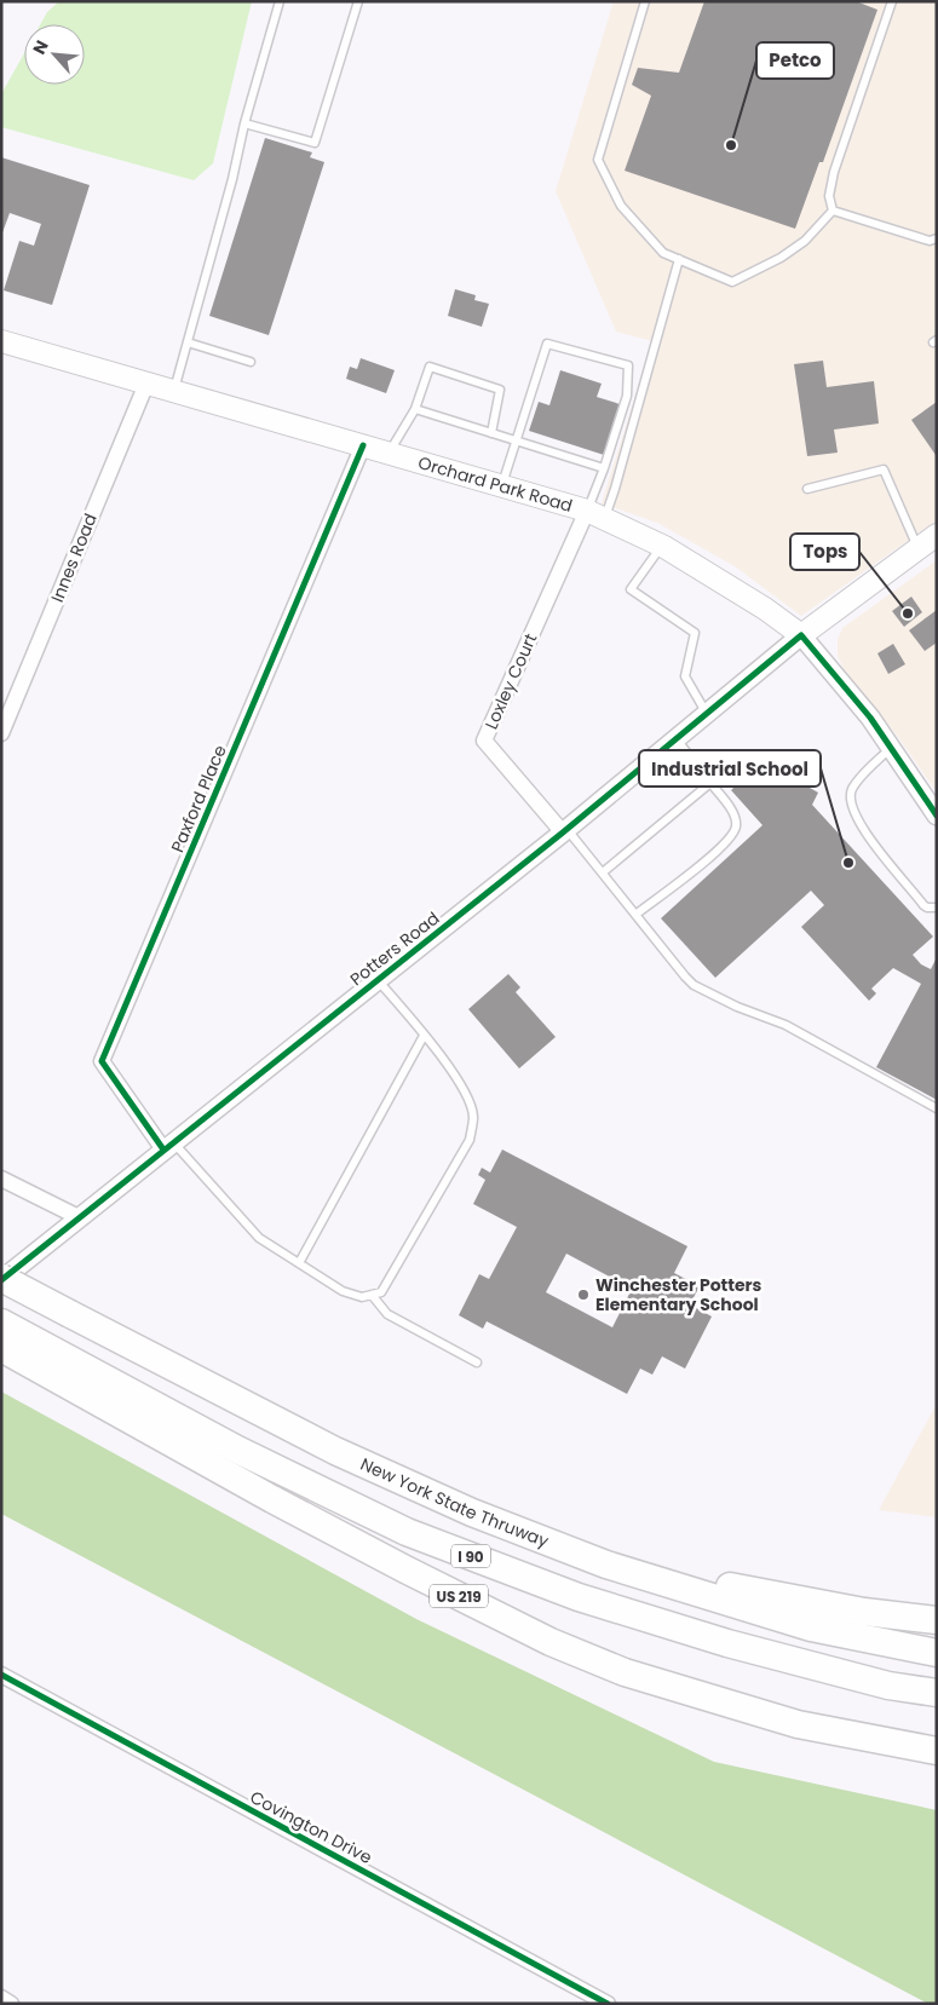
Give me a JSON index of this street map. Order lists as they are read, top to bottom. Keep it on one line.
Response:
{"streets":{"highway":["New York State Thruway","I 90","US 219"],"main road":["Orchard Park Road"],"street":["Innes Road","Loxley Court","Paxford Place","Potters Road","Covington Drive"]},"crossings":[["Orchard Park Road","Innes Road"],["Orchard Park Road","Loxley Court"],["Orchard Park Road","Paxford Place"],["Orchard Park Road","Potters Road"],["Loxley Court","Potters Road"],["Paxford Place","Potters Road"],["Potters Road","New York State Thruway"],["I 90","US 219"]],"places":["Petco","Tops","Industrial School","Winchester Potters Elementary School"],"north":"top left"}
